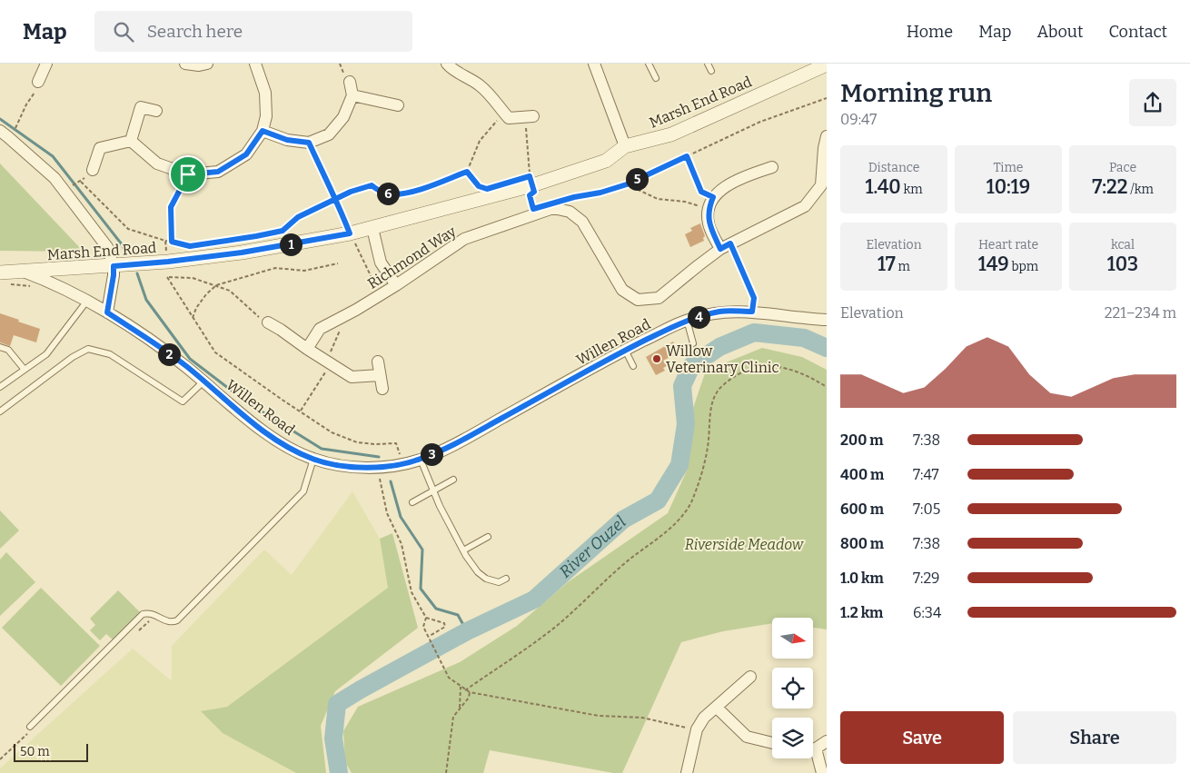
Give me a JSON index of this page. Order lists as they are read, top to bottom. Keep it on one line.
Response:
{"streets":{"street":["Marsh End Road","Richmond Way","Willen Road"]},"crossings":[["Marsh End Road","Willen Road"]],"water":["River Ouzel"],"parks":["Riverside Meadow"],"places":["Willow Veterinary Clinic"],"scale_bar":"50 m","north":"right","page":{"header":"Map","search":"Search here","nav":["Home","Map","About","Contact"],"heading":["Morning run","09:47"],"stats":[["Distance","1.40 km"],["Time","10:19"],["Pace","7:22 /km"],["Elevation","17 m"],["Heart rate","149 bpm"],["kcal","103"]],"pins":["5","6","1","4","2","3"],"chart":["Elevation","221–234 m"],"list":[{"name":"200 m","note":"7:38"},{"name":"400 m","note":"7:47"},{"name":"600 m","note":"7:05"},{"name":"800 m","note":"7:38"},{"name":"1.0 km","note":"7:29"},{"name":"1.2 km","note":"6:34"}],"buttons":["Save","Share"],"scale":"50 m"}}
